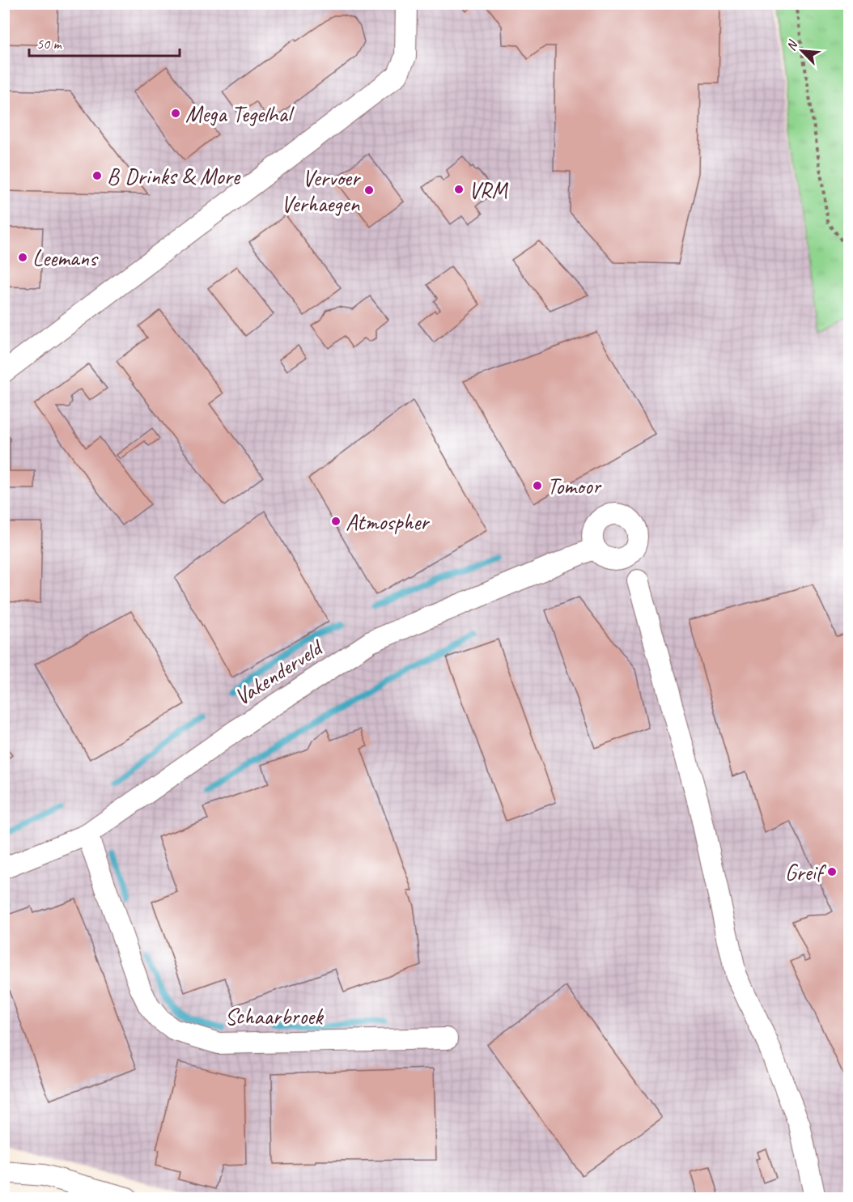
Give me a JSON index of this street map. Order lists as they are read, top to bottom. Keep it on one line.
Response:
{"streets":{"street":["Vakenderveld","Schaarbroek"]},"crossings":[["Vakenderveld","Schaarbroek"]],"places":["Mega Tegelhal","B Drinks & More","VRM","Vervoer Verhaegen","Leemans","Tomoor","Atmospher","Greif"],"scale_bar":"50 m","north":"top left"}
